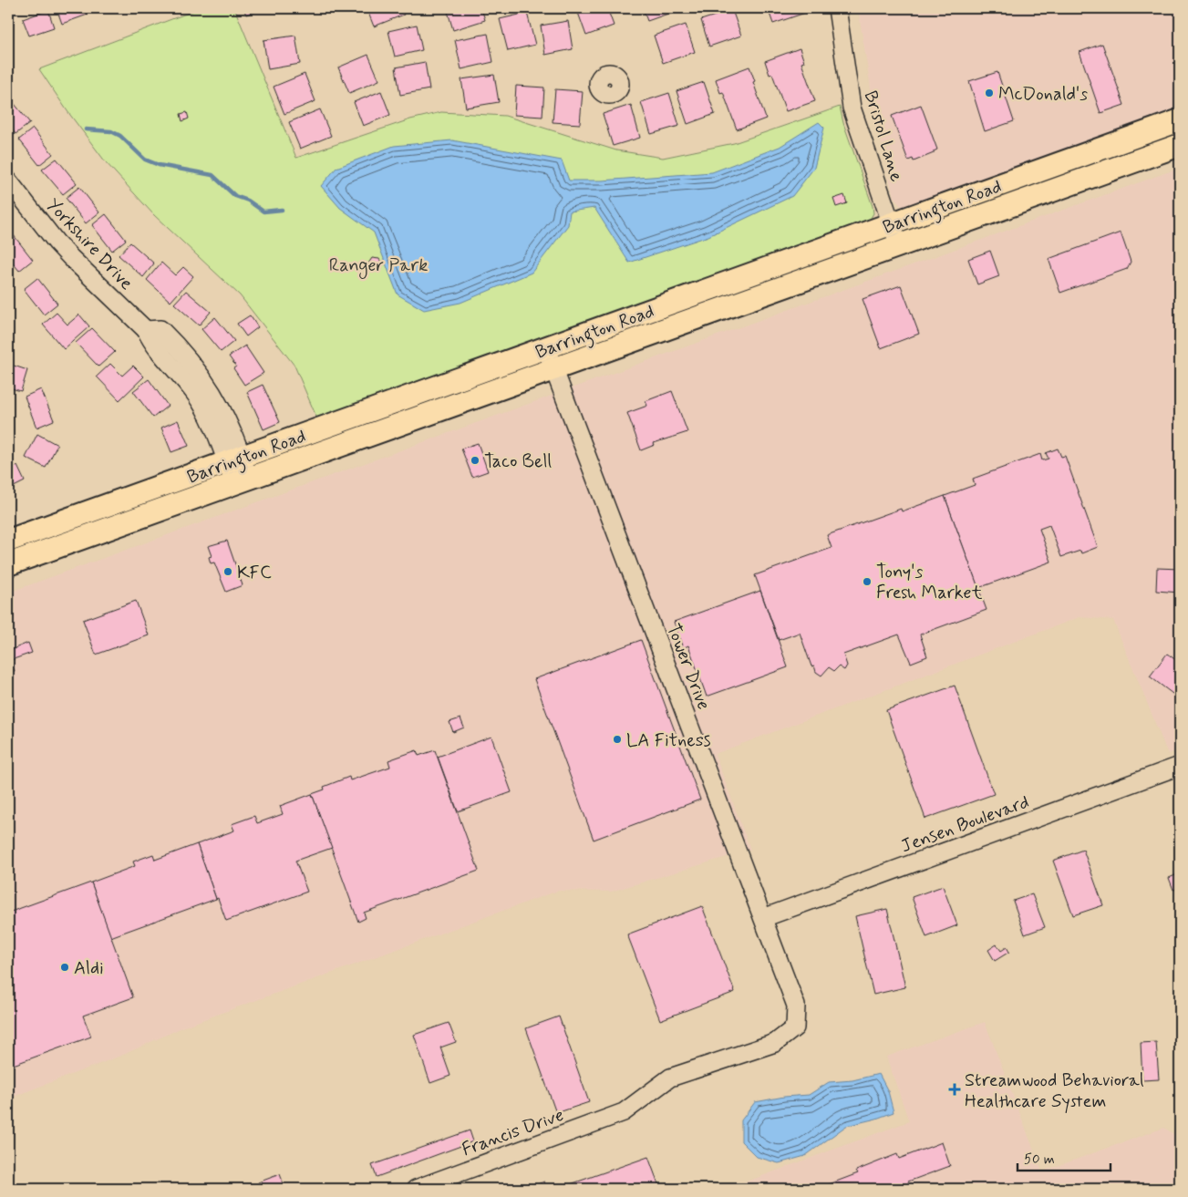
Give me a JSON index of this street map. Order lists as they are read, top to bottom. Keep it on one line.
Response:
{"streets":{"main road":["Barrington Road"],"street":["Bristol Lane","Yorkshire Drive","Tower Drive","Jensen Boulevard","Francis Drive"]},"crossings":[["Bristol Lane","Barrington Road"],["Barrington Road","Yorkshire Drive"],["Barrington Road","Tower Drive"],["Tower Drive","Jensen Boulevard"],["Tower Drive","Francis Drive"]],"parks":["Ranger Park"],"places":{"other":["McDonald's","Taco Bell","KFC","Tony's Fresh Market","LA Fitness","Aldi"],"health":["Streamwood Behavioral Healthcare System"]},"scale_bar":"50 m"}
